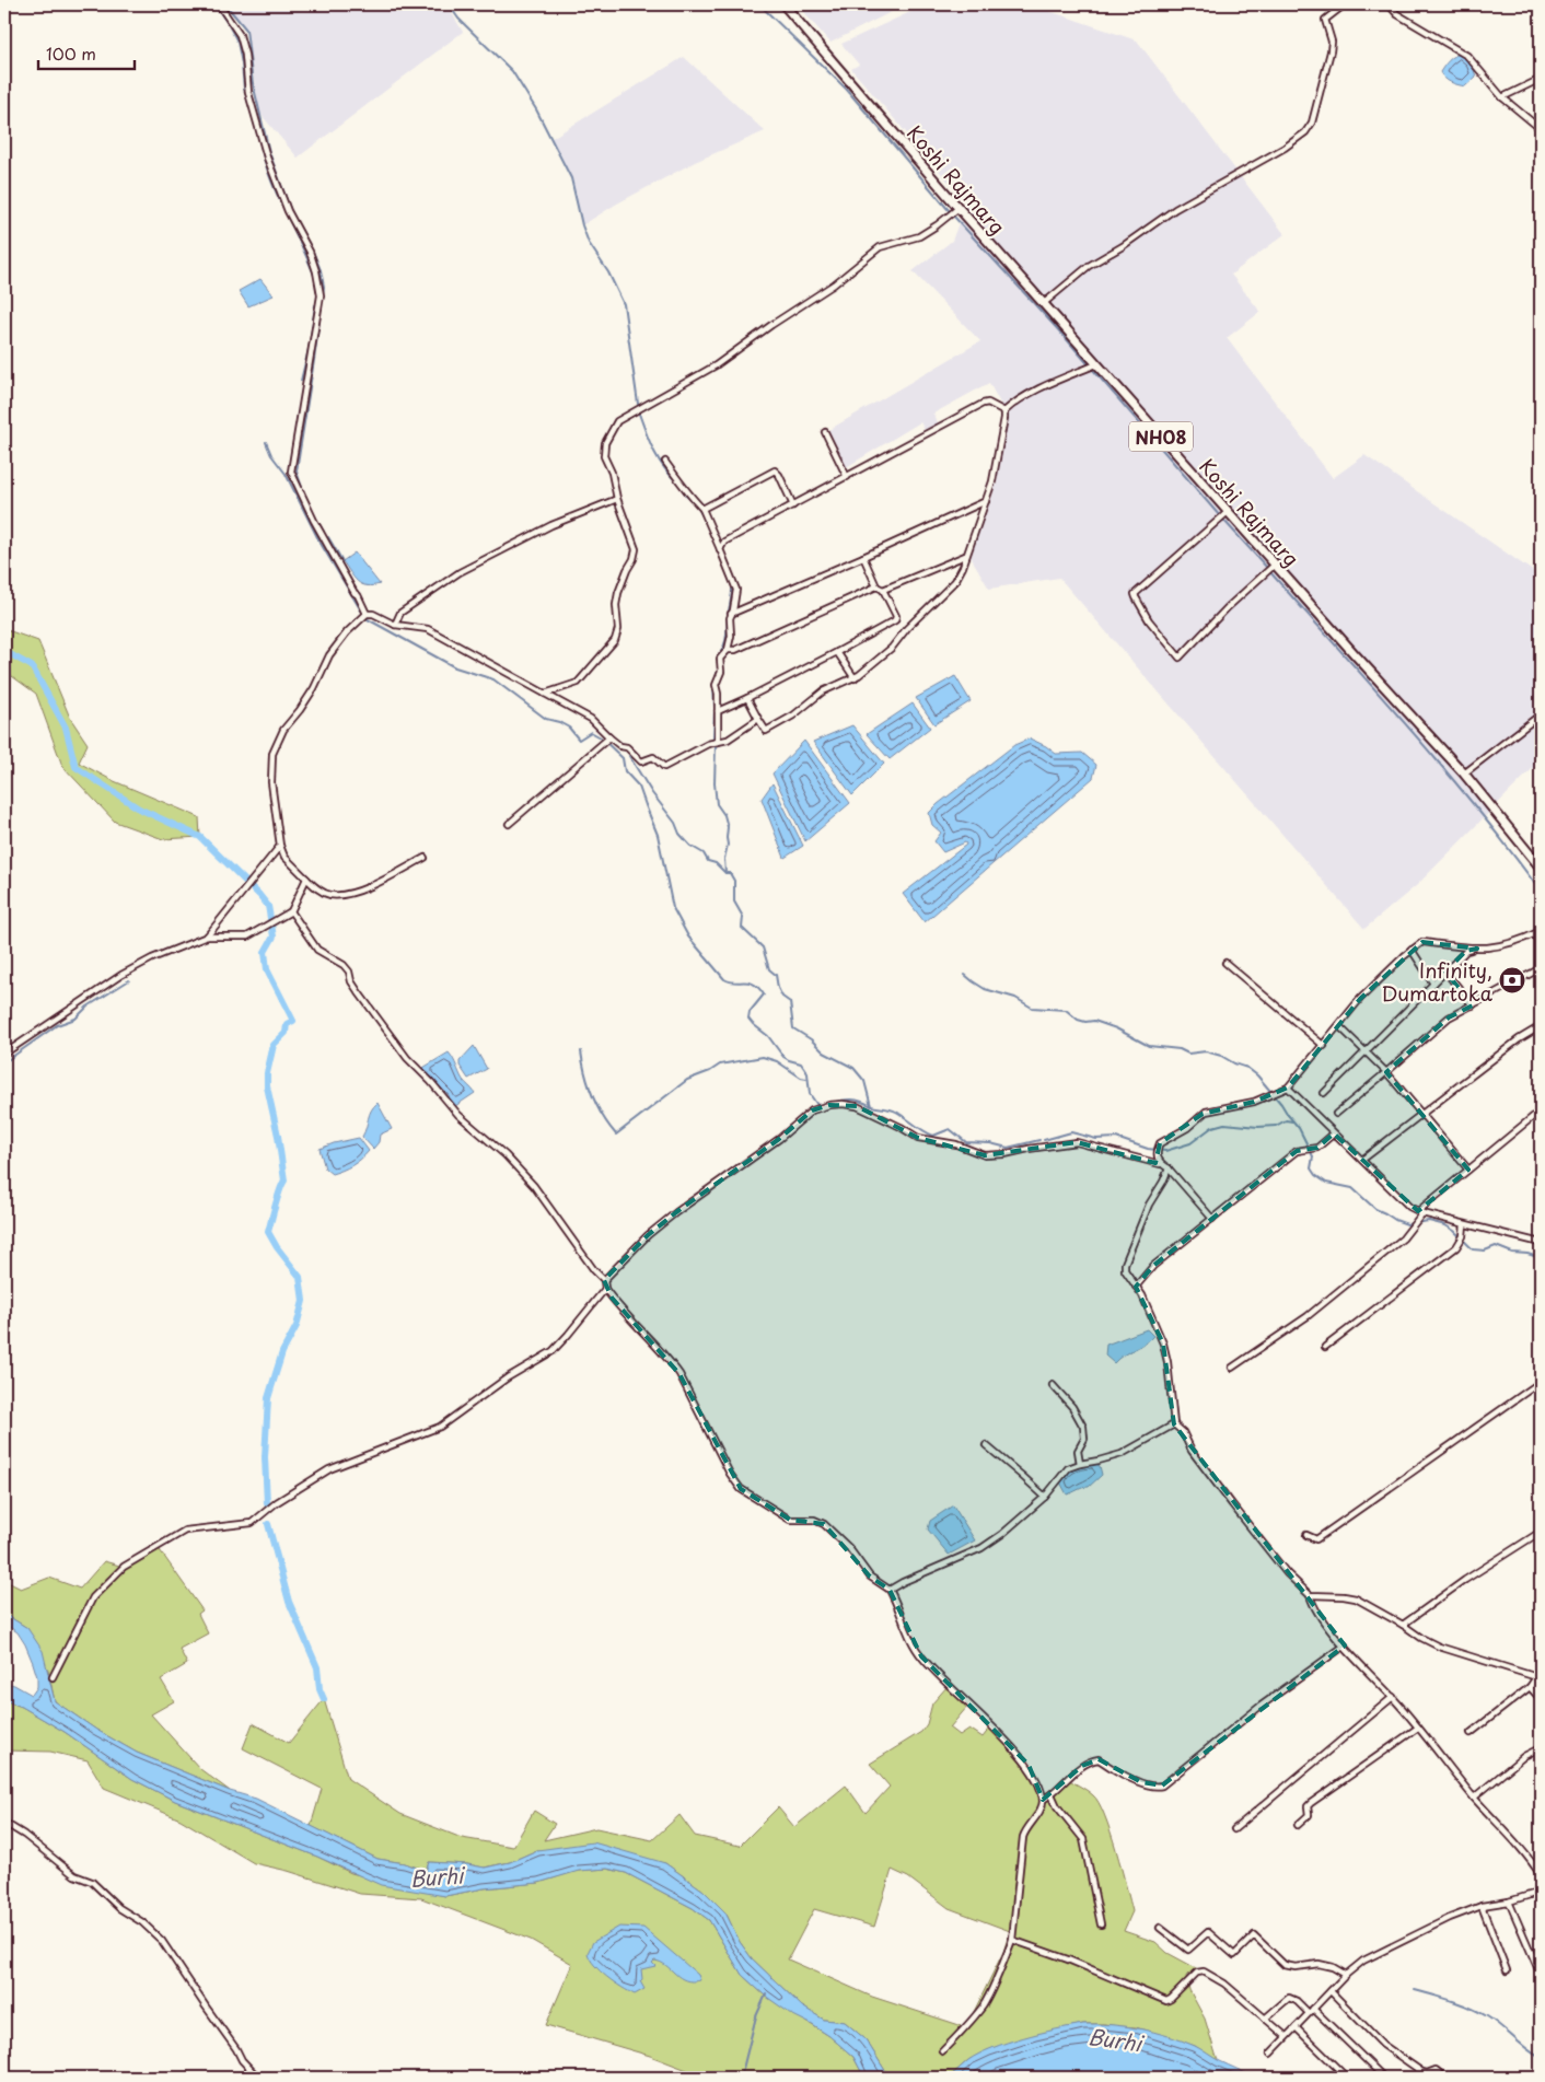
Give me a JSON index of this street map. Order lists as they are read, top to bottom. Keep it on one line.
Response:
{"streets":{"main road":["Koshi Rajmarg","NH08"]},"water":["Burhi"],"places":{"bank":["Infinity, Dumartoka"]},"scale_bar":"100 m"}
